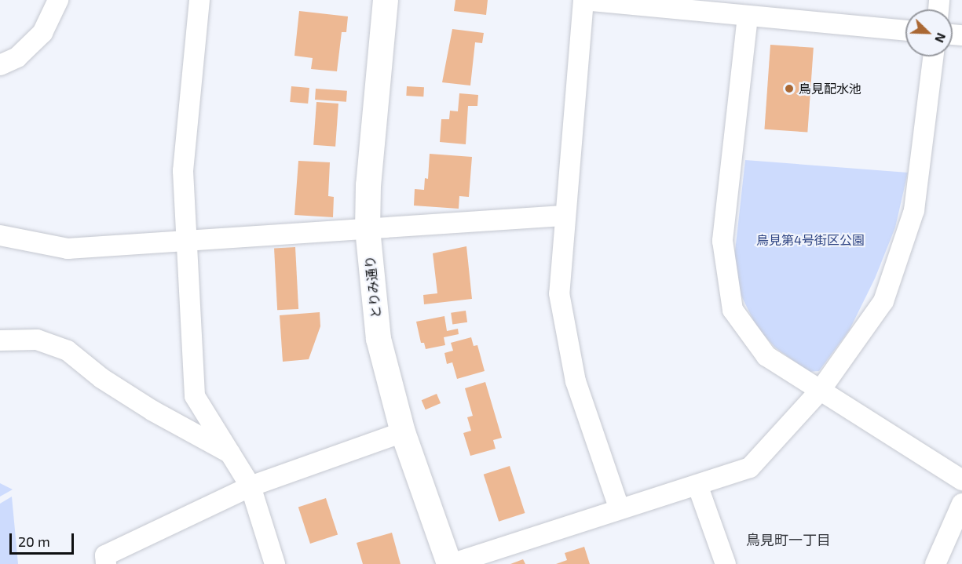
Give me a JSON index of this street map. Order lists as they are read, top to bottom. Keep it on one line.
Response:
{"streets":{"street":["とりみ通り"]},"districts":["鳥見町一丁目"],"parks":["鳥見第4号街区公園"],"places":["鳥見配水池"],"scale_bar":"20 m","north":"bottom right"}
